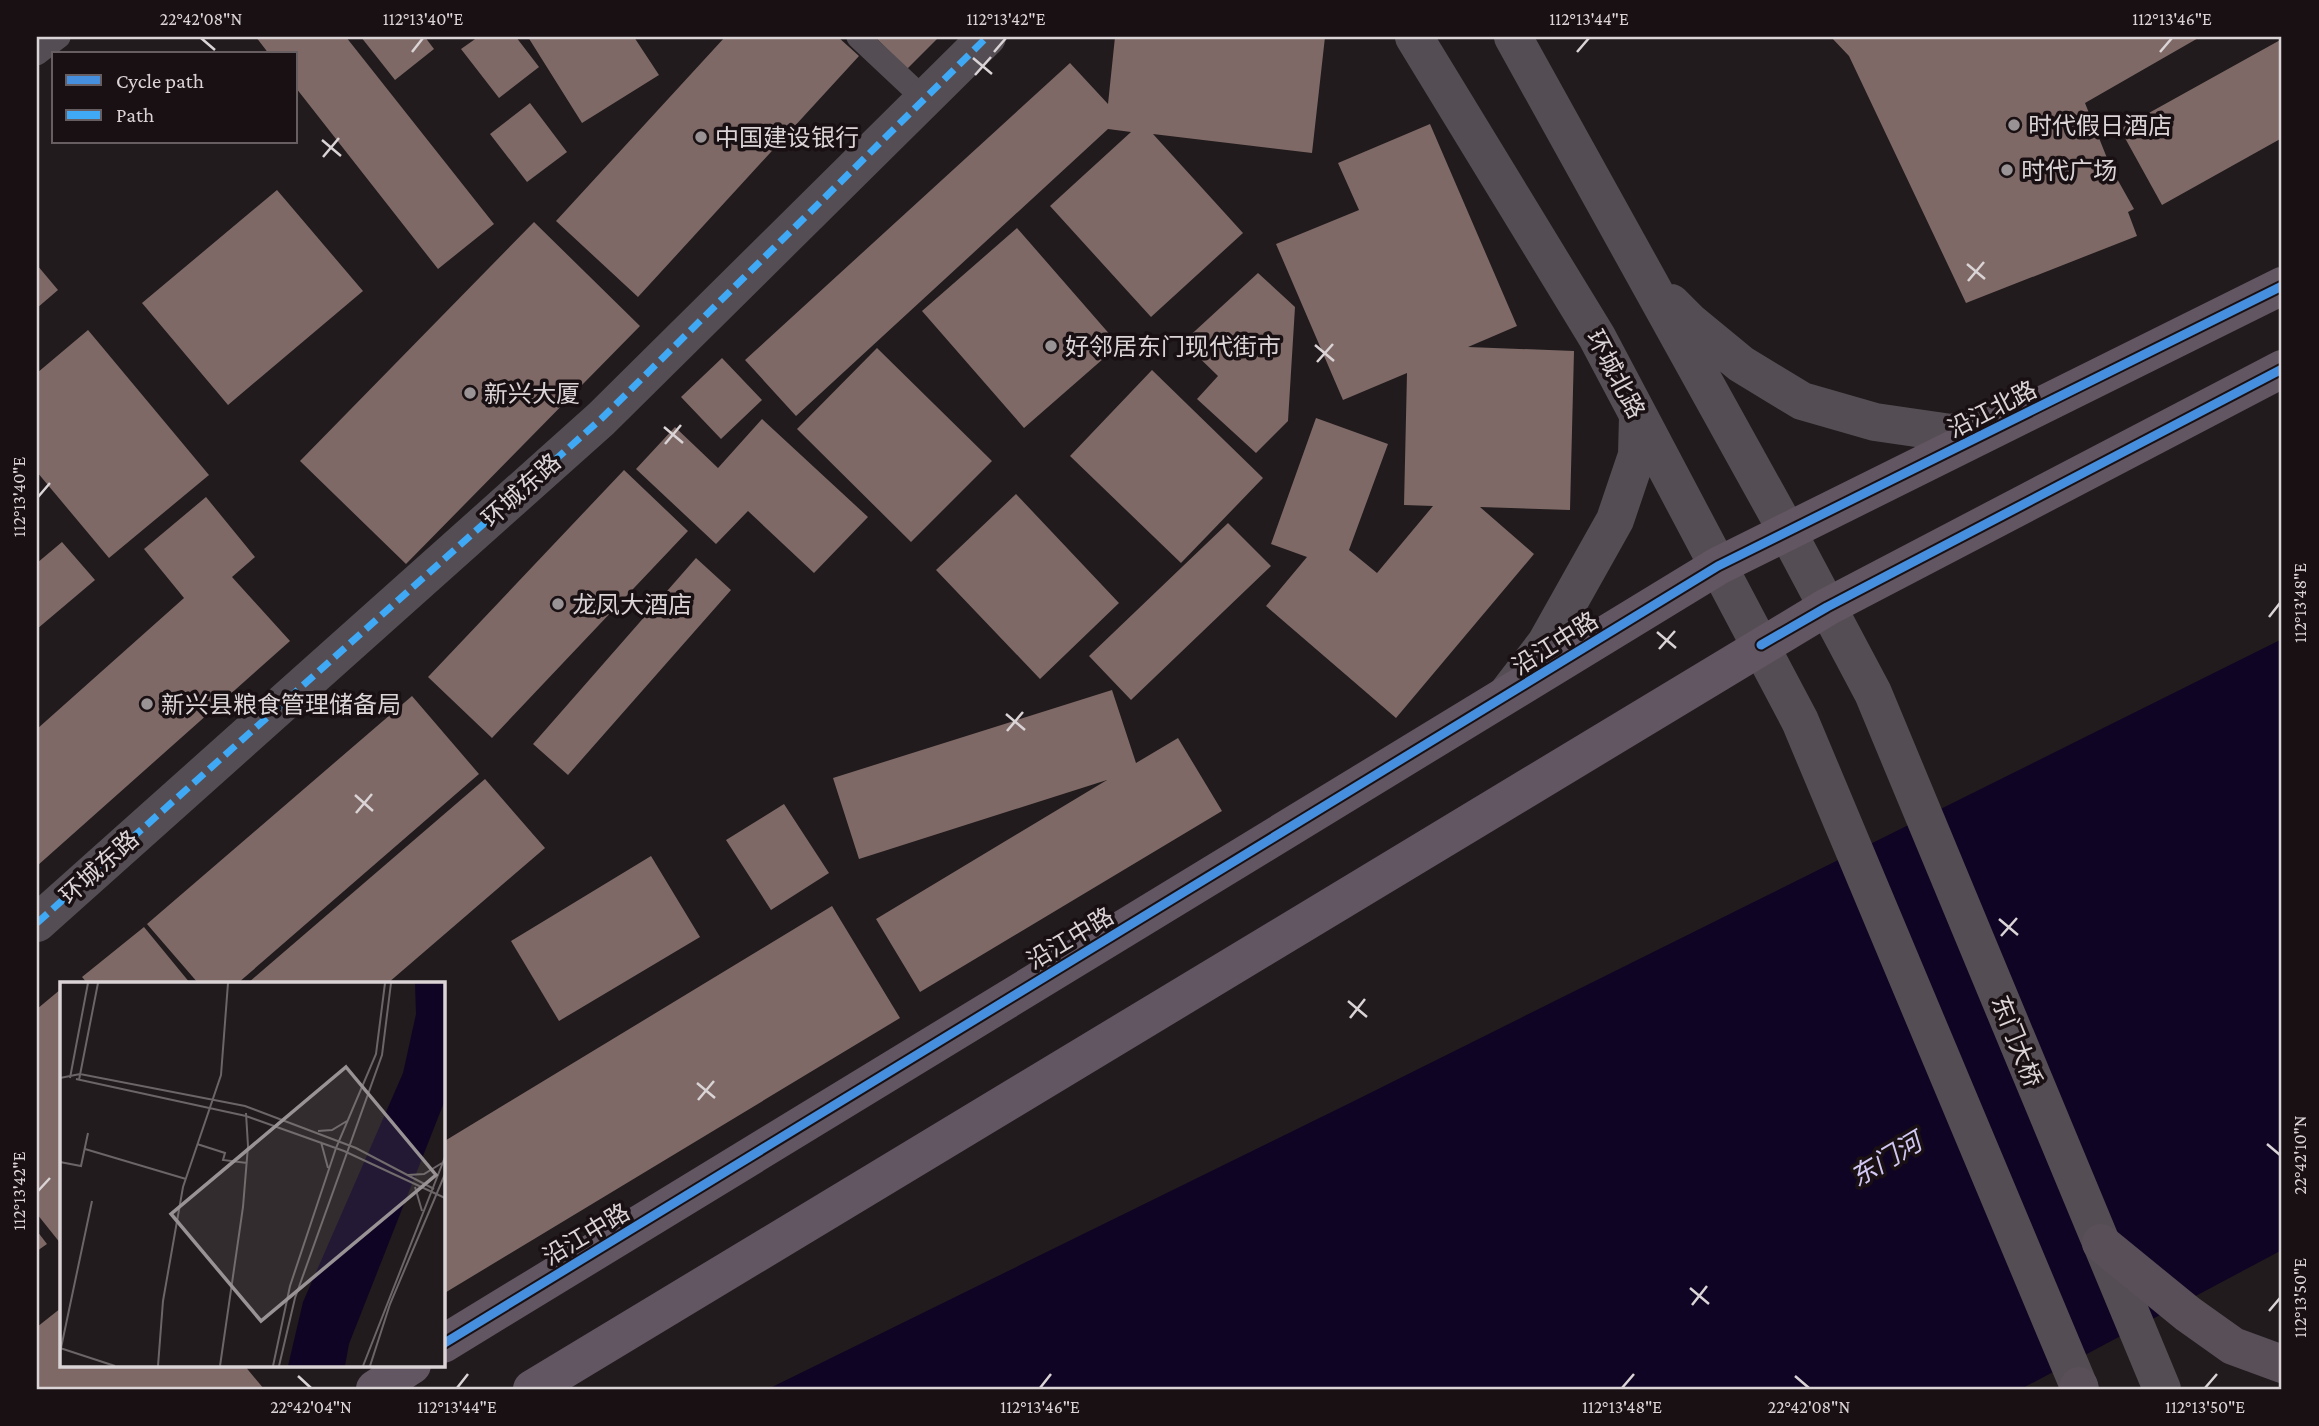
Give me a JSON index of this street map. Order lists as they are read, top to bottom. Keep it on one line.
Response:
{"streets":{"main road":["沿江北路","沿江中路"],"street":["环城北路","环城东路","东门大桥"]},"crossings":[["环城北路","沿江北路"],["环城北路","沿江中路"],["沿江北路","沿江中路"]],"water":["东门河"],"places":["时代假日酒店","中国建设银行","时代广场","好邻居东门现代街市","新兴大厦","龙凤大酒店","新兴县粮食管理储备局"],"legend":["Cycle path","Path"],"coordinates":["22°42'08\"N","112°13'40\"E","112°13'42\"E","112°13'44\"E","112°13'46\"E","112°13'48\"E","22°42'10\"N","112°13'50\"E","22°42'04\"N"]}
